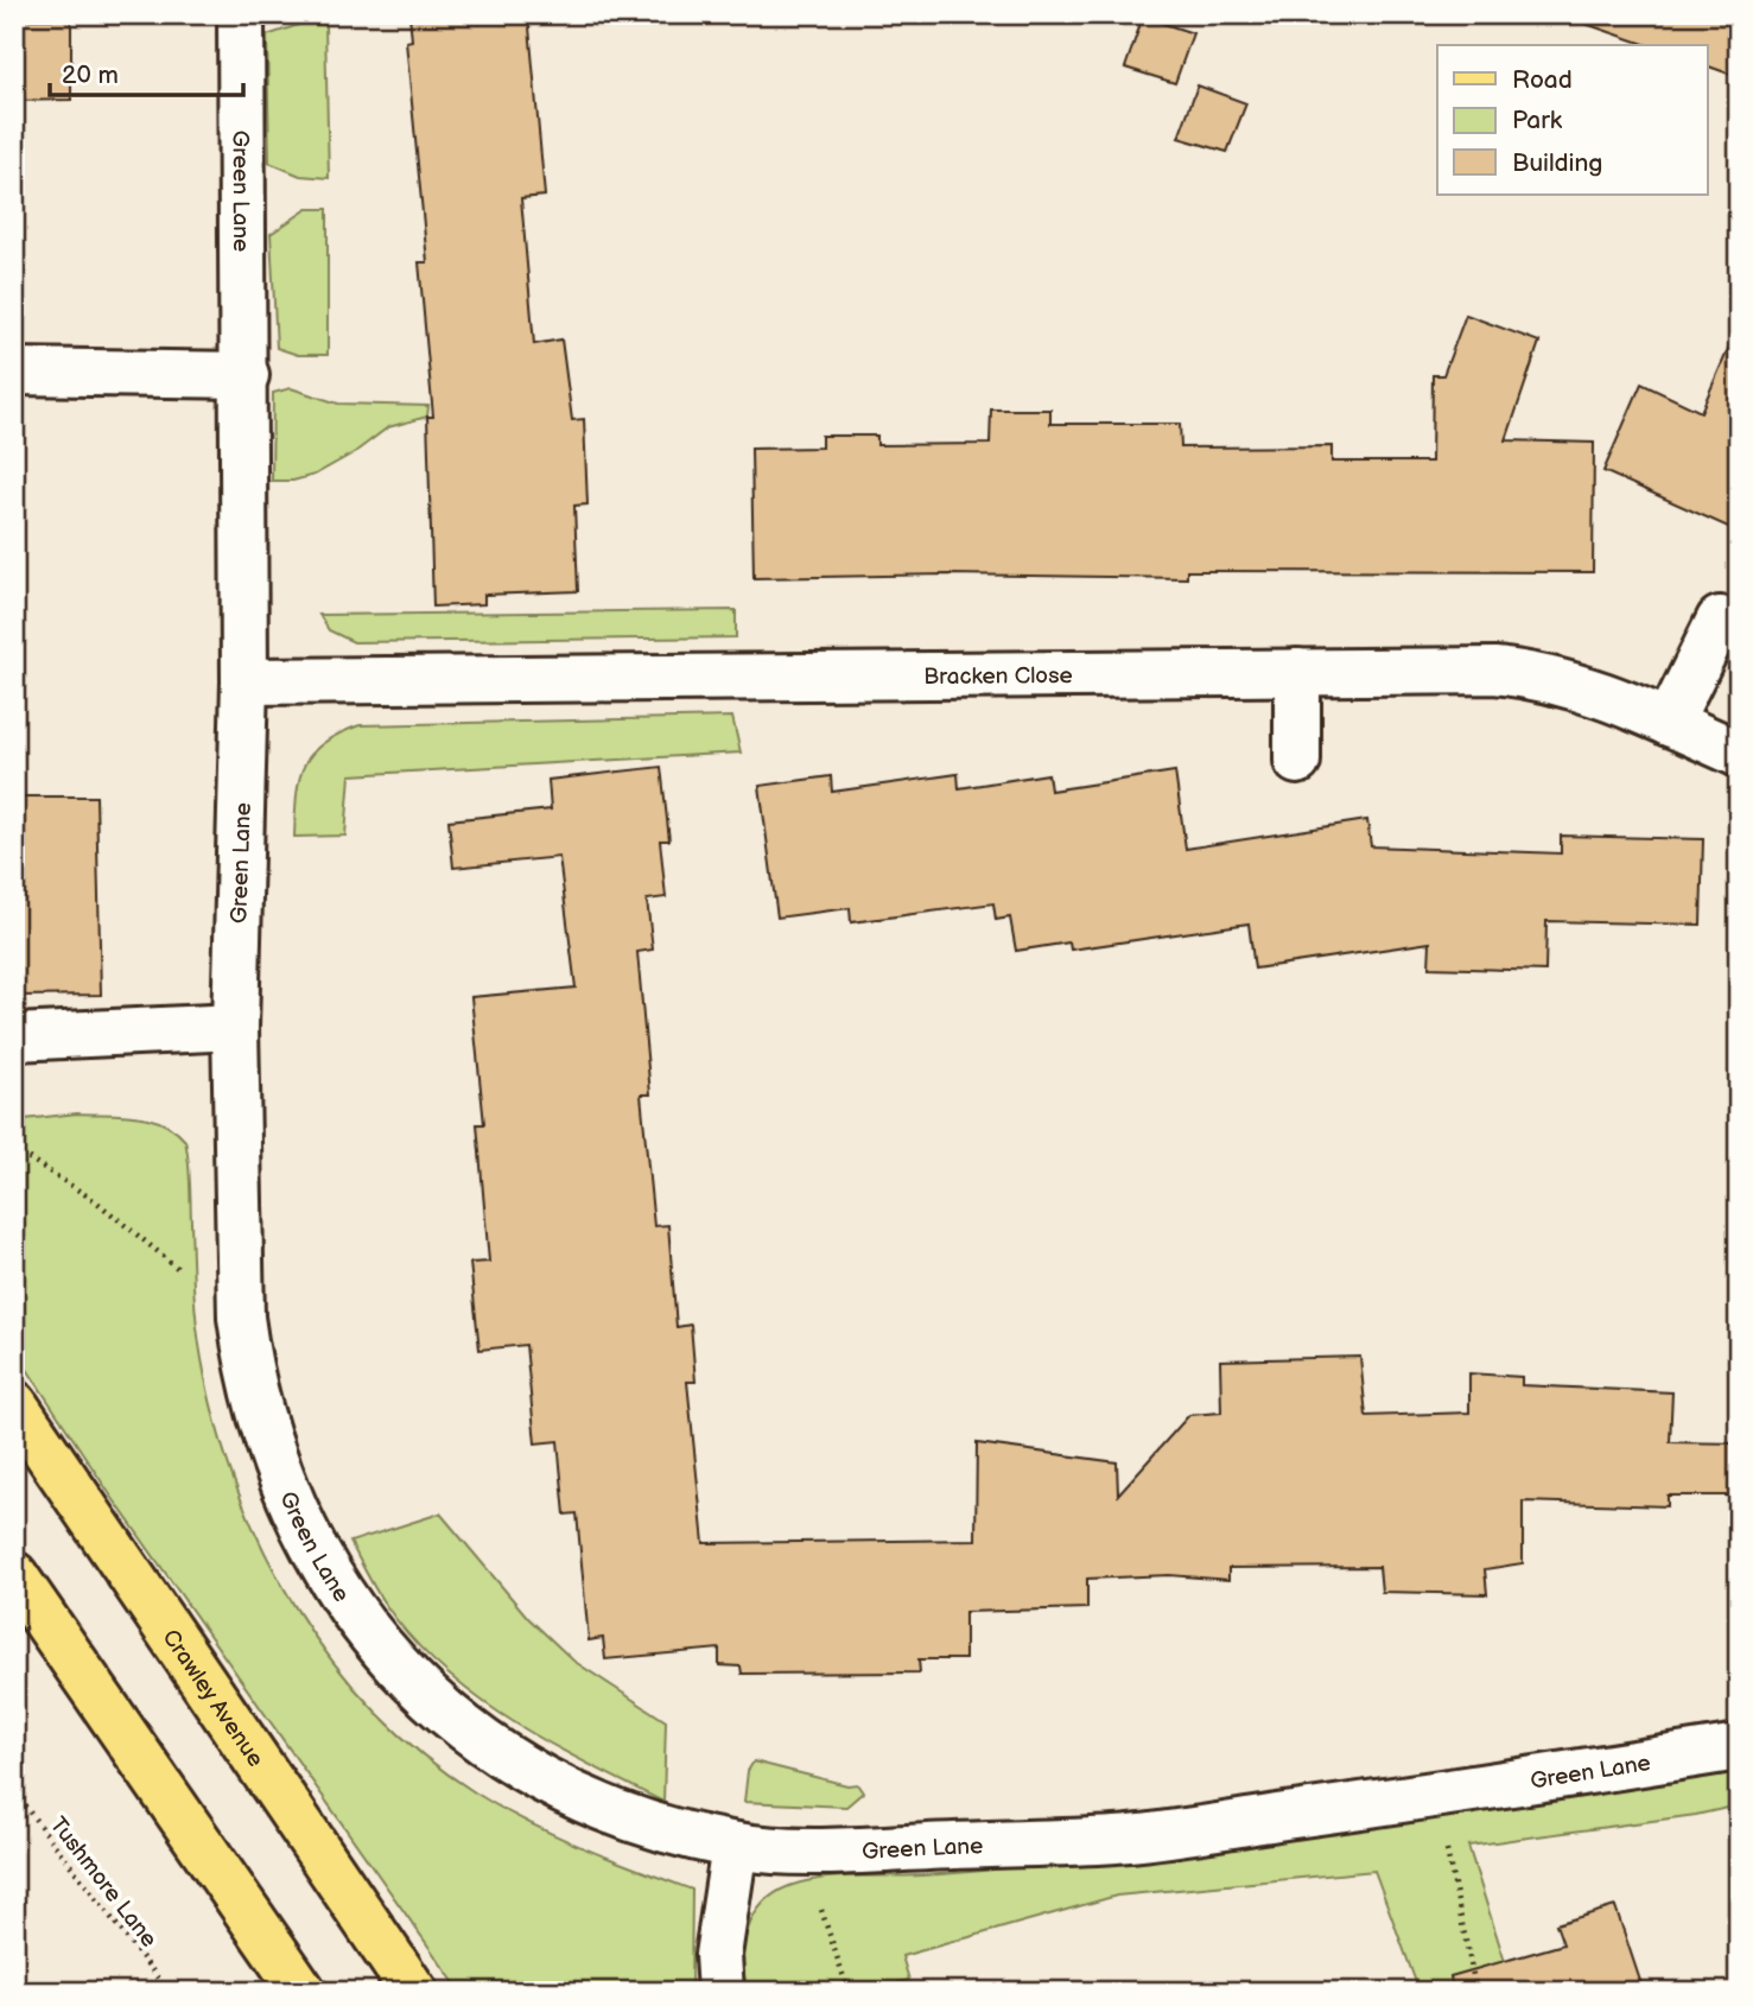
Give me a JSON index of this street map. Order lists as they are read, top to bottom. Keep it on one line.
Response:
{"streets":{"main road":["Crawley Avenue"],"street":["Green Lane","Bracken Close"],"path":["Tushmore Lane"]},"crossings":[["Green Lane","Bracken Close"]],"legend":["Road","Park","Building"],"scale_bar":"20 m"}
